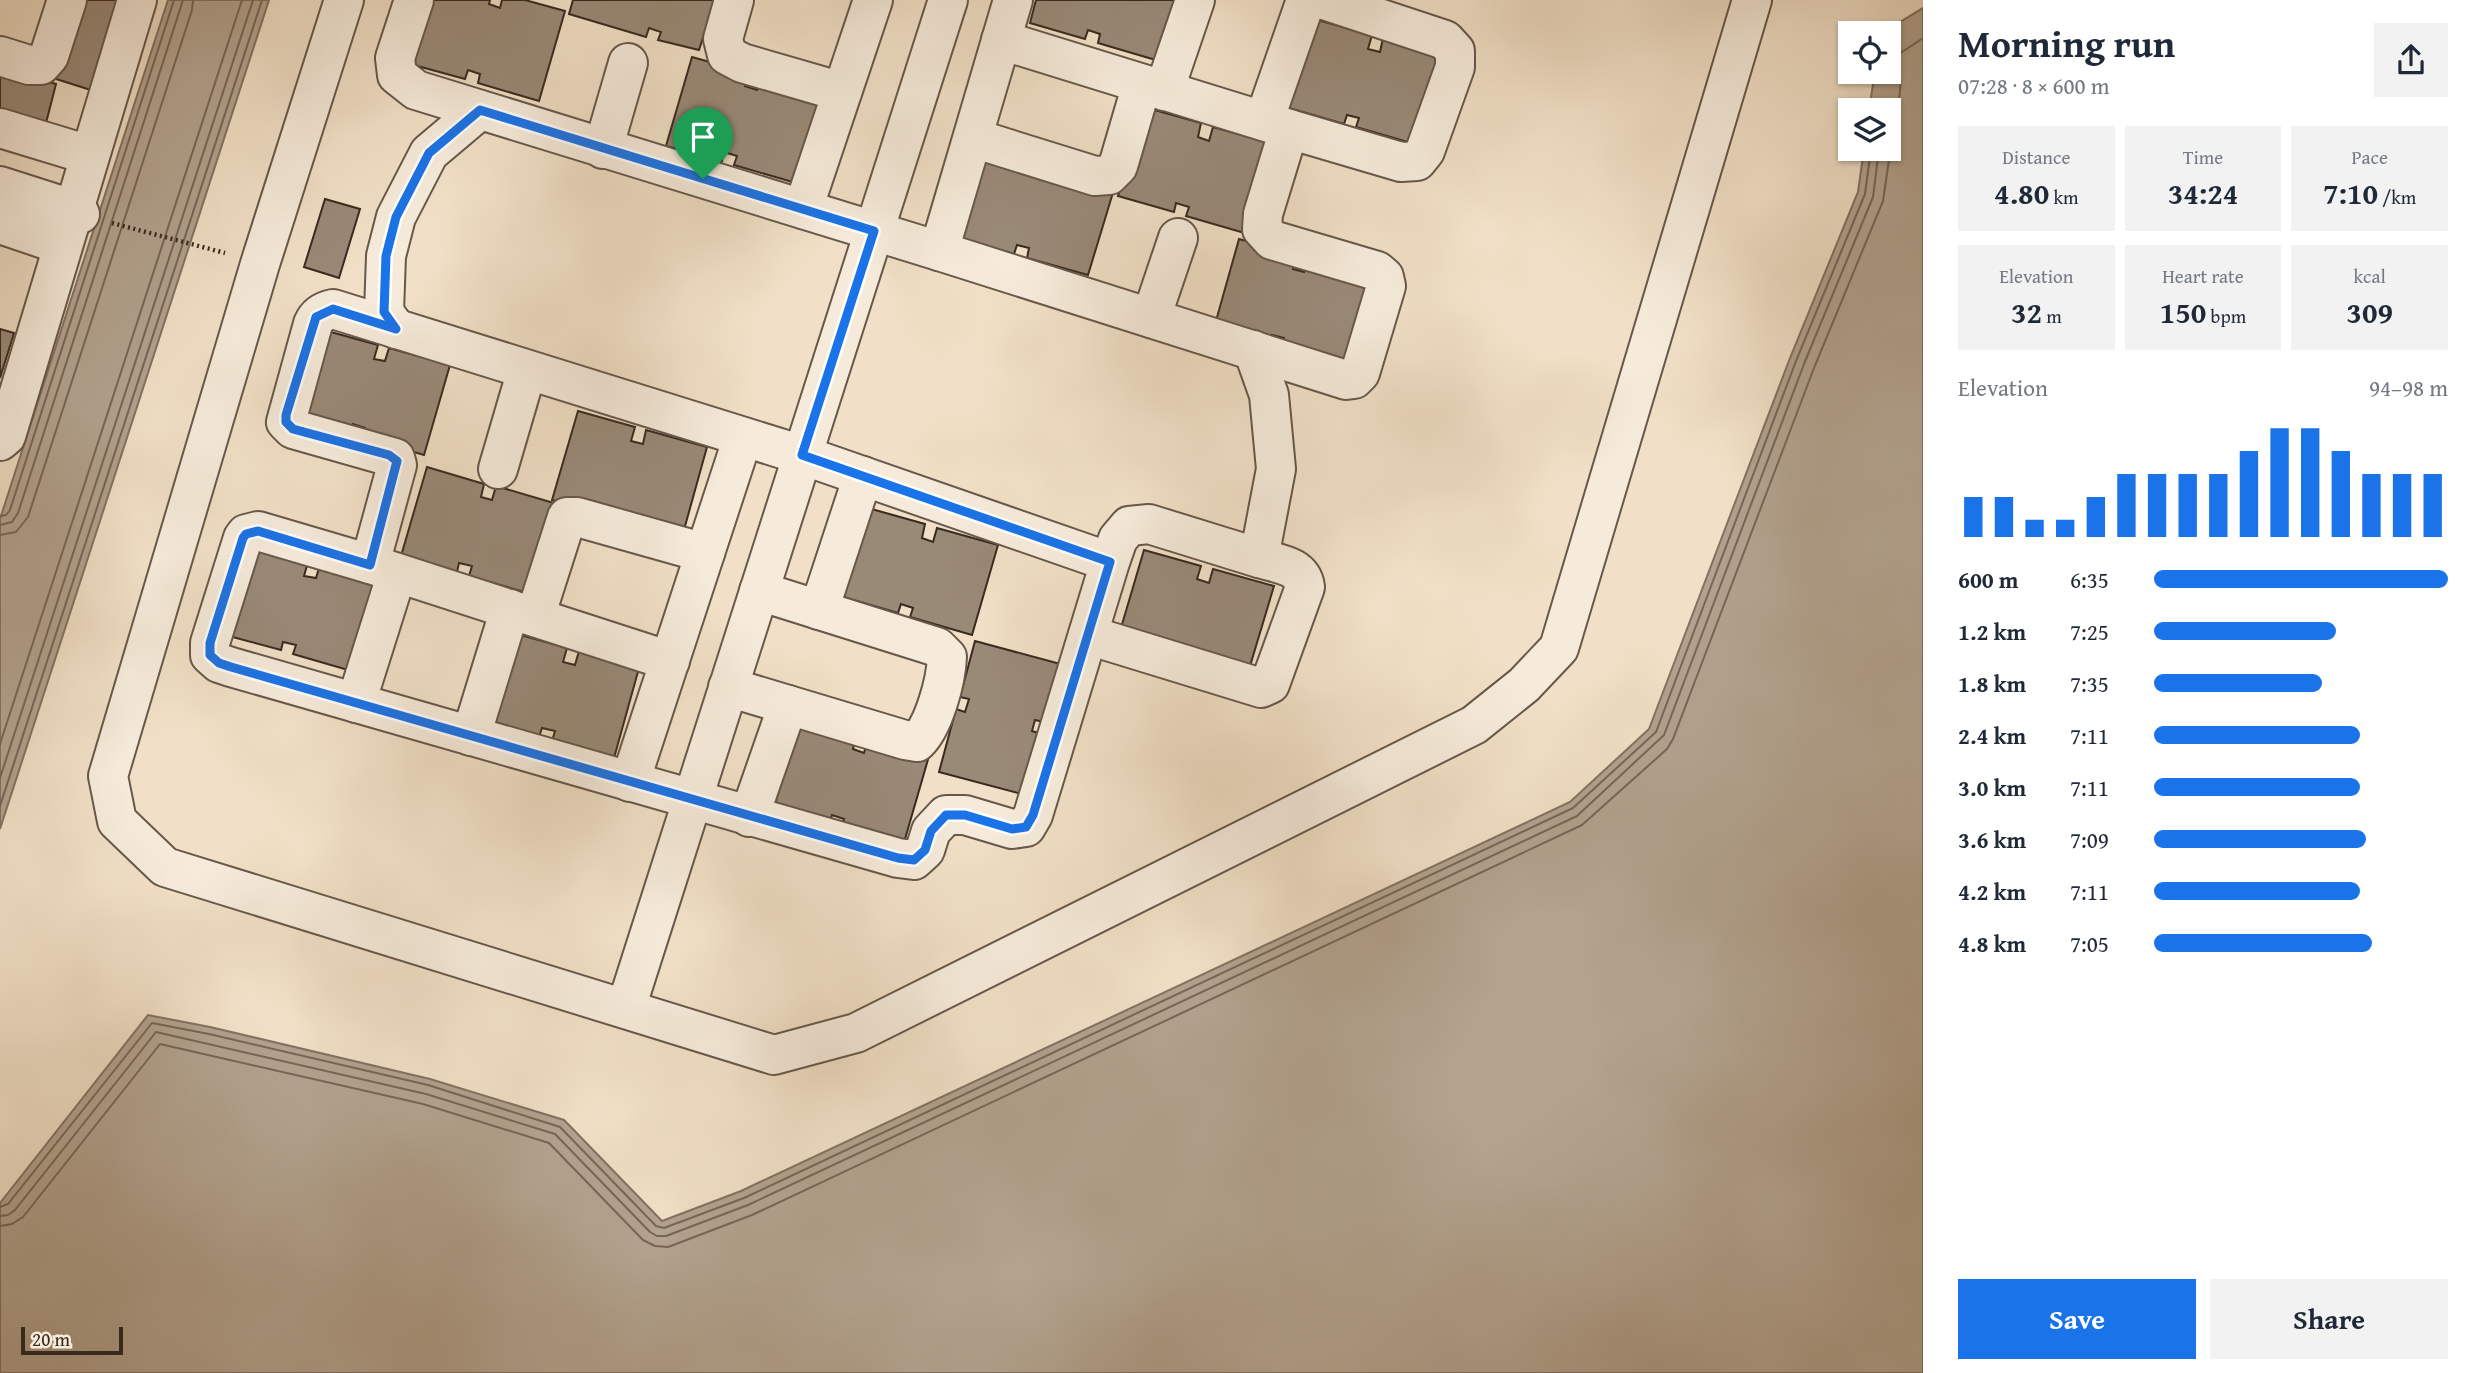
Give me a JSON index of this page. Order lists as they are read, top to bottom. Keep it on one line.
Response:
{"scale_bar":"20 m","page":{"heading":["Morning run","07:28 · 8 × 600 m"],"stats":[["Distance","4.80 km"],["Time","34:24"],["Pace","7:10 /km"],["Elevation","32 m"],["Heart rate","150 bpm"],["kcal","309"]],"chart":["Elevation","94–98 m"],"list":[{"name":"600 m","note":"6:35"},{"name":"1.2 km","note":"7:25"},{"name":"1.8 km","note":"7:35"},{"name":"2.4 km","note":"7:11"},{"name":"3.0 km","note":"7:11"},{"name":"3.6 km","note":"7:09"},{"name":"4.2 km","note":"7:11"},{"name":"4.8 km","note":"7:05"}],"buttons":["Save","Share"],"scale":"20 m"}}
